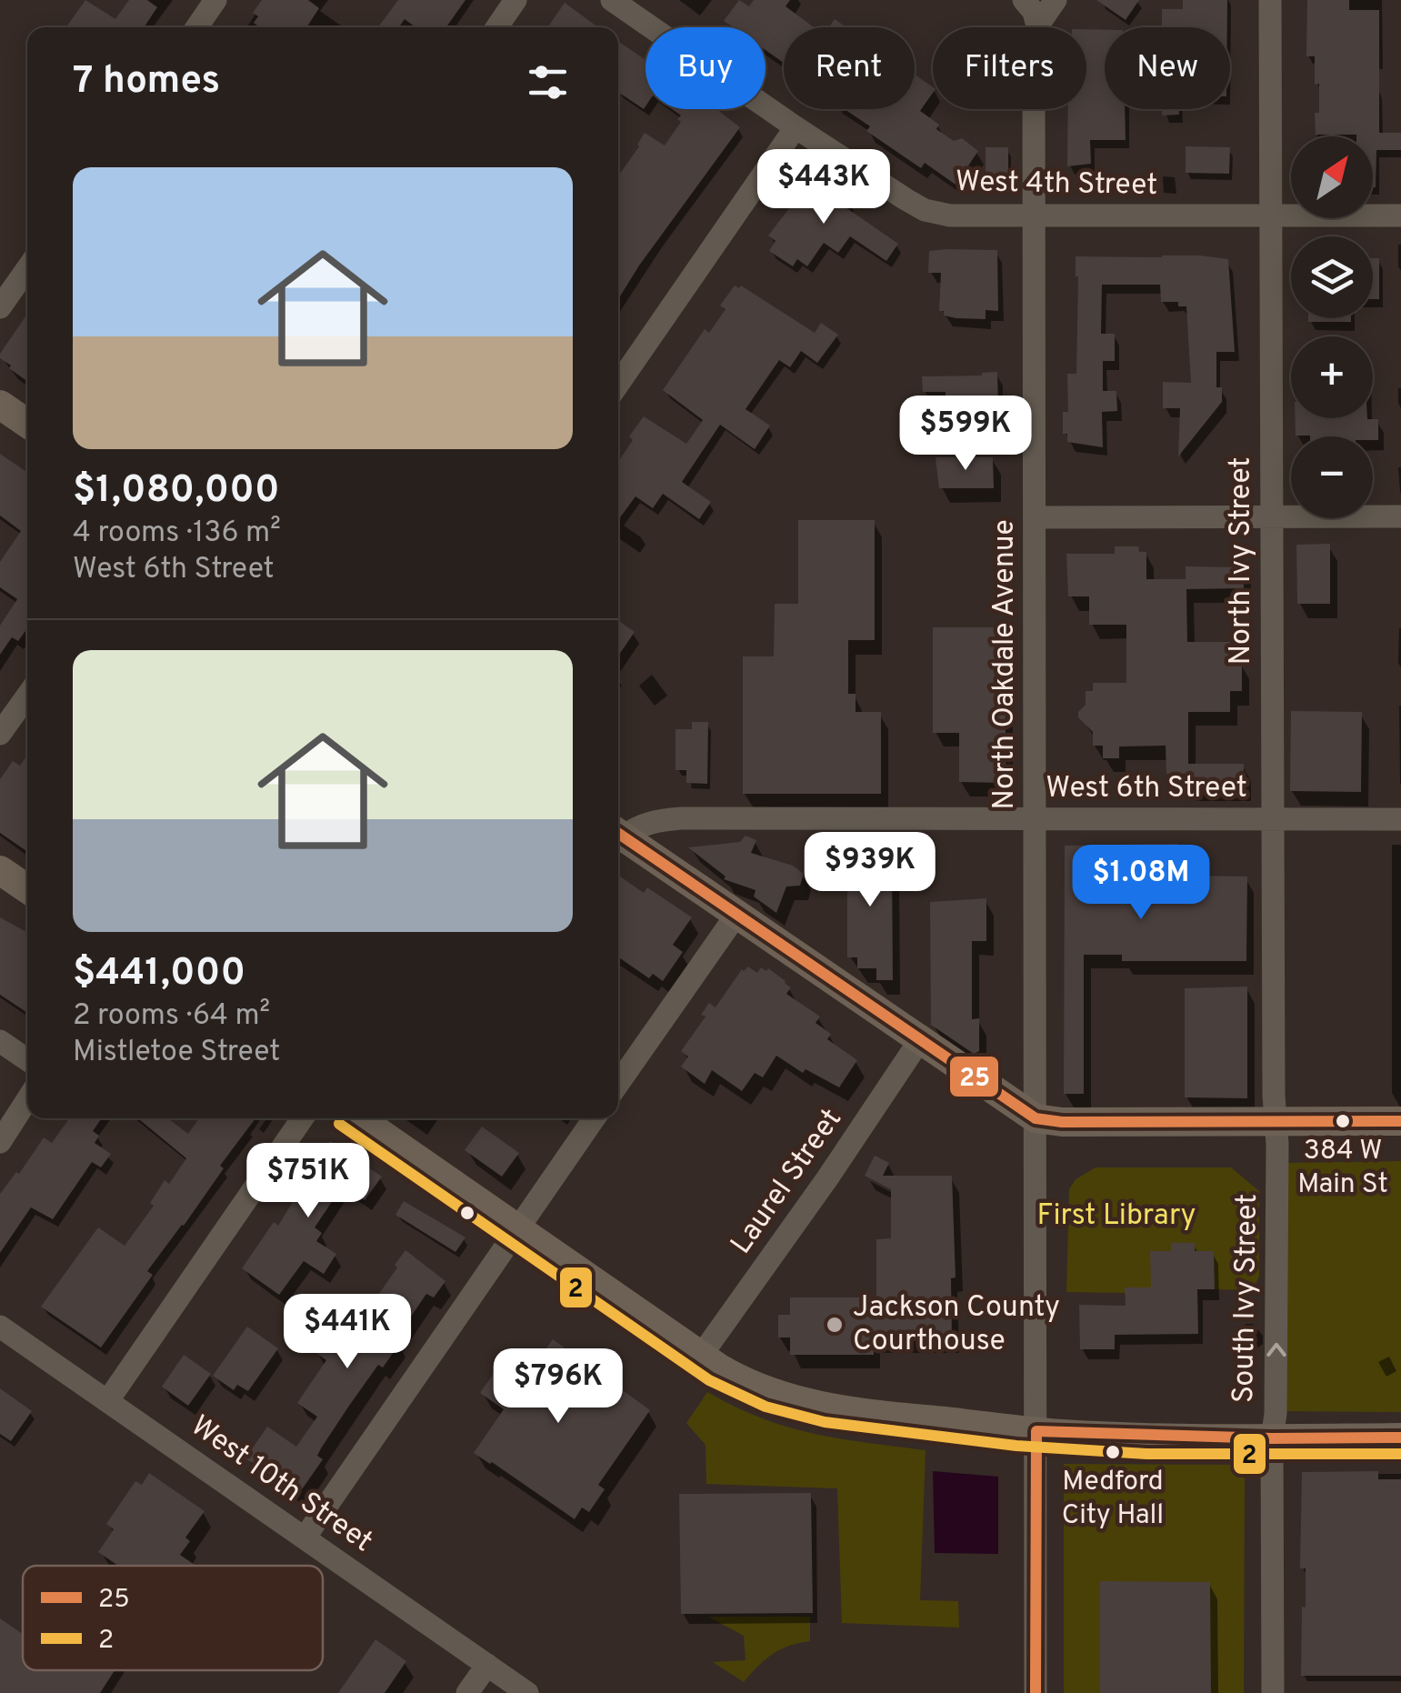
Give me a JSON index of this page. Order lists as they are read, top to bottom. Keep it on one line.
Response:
{"streets":{"street":["West 4th Street","North Ivy Street","North Oakdale Avenue","West 6th Street","Laurel Street","South Ivy Street","West 10th Street"]},"crossings":[["West 4th Street","North Ivy Street"],["West 4th Street","North Oakdale Avenue"],["North Ivy Street","West 6th Street"],["North Ivy Street","South Ivy Street"],["North Oakdale Avenue","West 6th Street"]],"one_way":["South Ivy Street"],"parks":["First Library"],"places":["384 W Main St","Jackson County Courthouse","Medford City Hall"],"lines":["transit line 25","transit line 2"],"legend":["25","2"],"north":"top right","page":{"chip":["Buy","Rent","Filters","New"],"heading":"7 homes","map_buttons":["+","−"],"list":[{"name":"$1,080,000","note":"4 rooms · 136 m² · West 6th Street"},{"name":"$441,000","note":"2 rooms · 64 m² · Mistletoe Street"}],"price":["$443K","$599K","$939K","$1.08M","$751K","$441K","$796K"]}}
